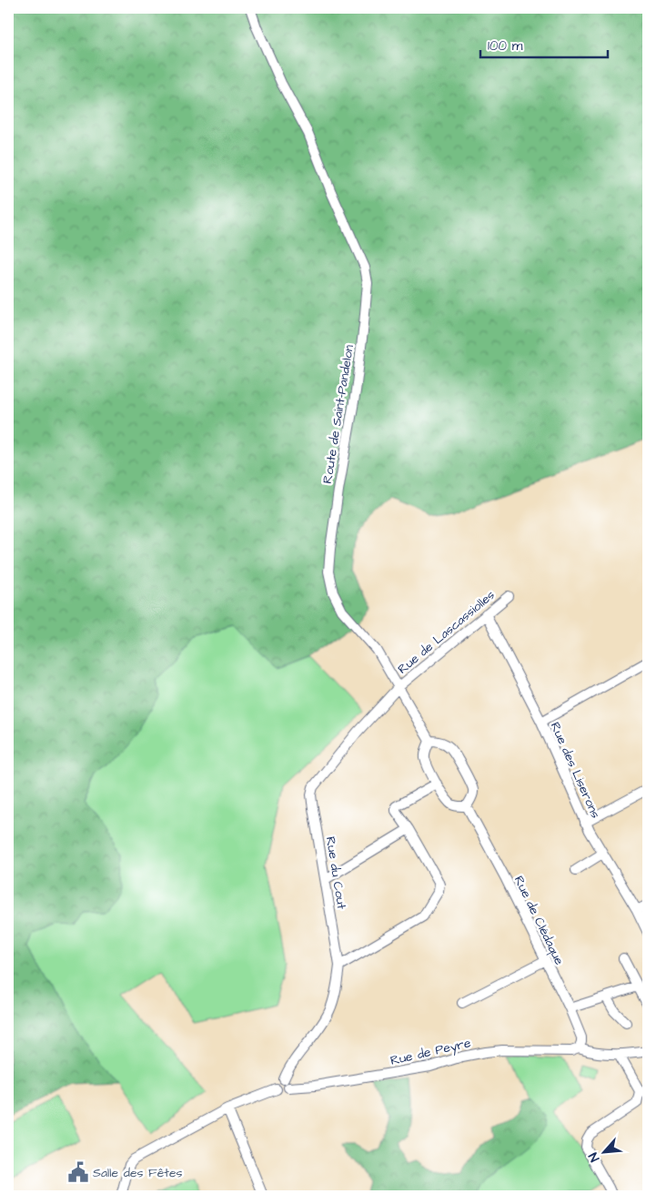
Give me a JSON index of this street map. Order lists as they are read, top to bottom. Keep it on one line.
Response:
{"streets":{"street":["Route de Saint-Pandelon","Rue de Lascassiolles","Rue des Liserons","Rue du Cout","Rue de Clédaque","Rue de Peyre"]},"crossings":[["Route de Saint-Pandelon","Rue de Lascassiolles"],["Route de Saint-Pandelon","Rue du Cout"],["Rue de Lascassiolles","Rue des Liserons"],["Rue de Lascassiolles","Rue du Cout"],["Rue du Cout","Rue de Peyre"],["Rue de Clédaque","Rue de Peyre"]],"places":{"public building":["Salle des Fêtes"]},"scale_bar":"100 m","north":"bottom left"}
